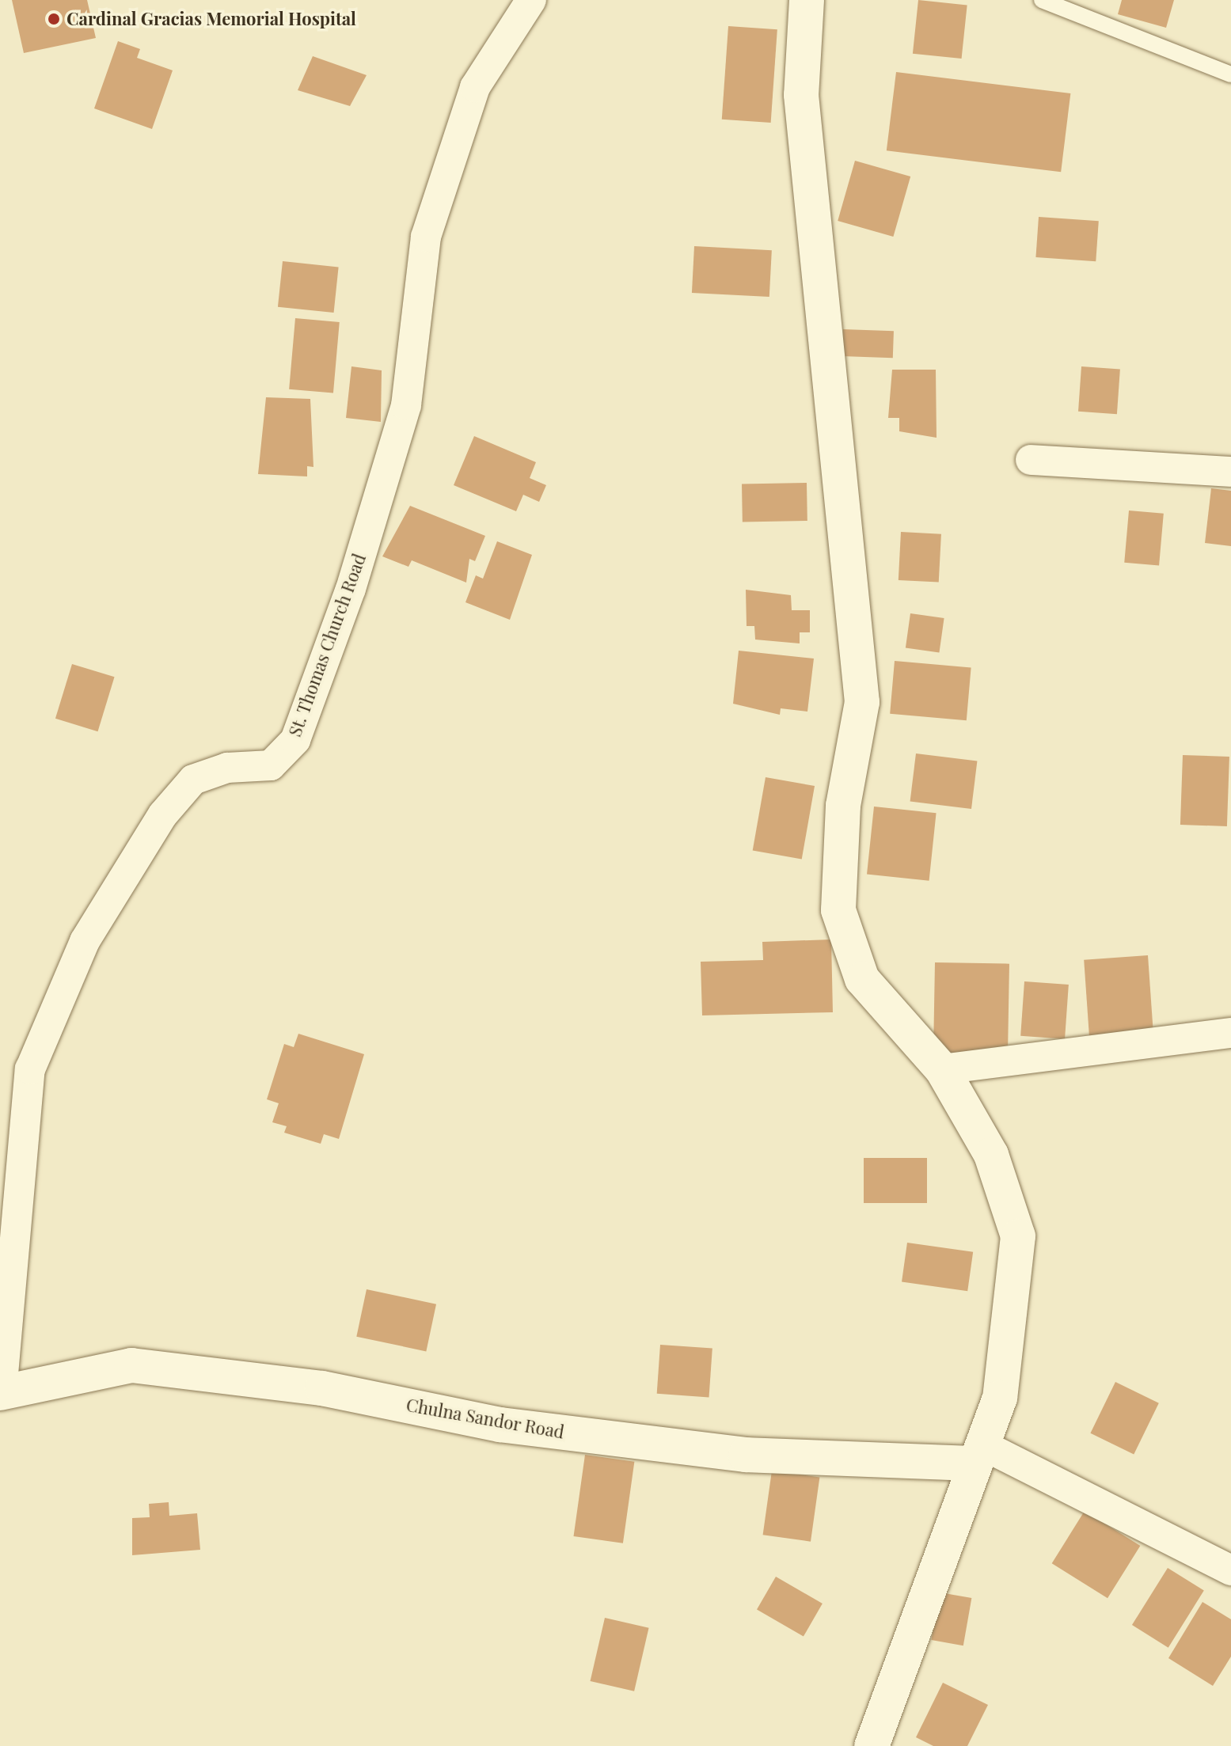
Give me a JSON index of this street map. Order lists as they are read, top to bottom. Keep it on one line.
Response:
{"streets":{"main road":["Chulna Sandor Road"],"street":["St. Thomas Church Road"]},"crossings":[["St. Thomas Church Road","Chulna Sandor Road"]],"places":["Cardinal Gracias Memorial Hospital"]}
